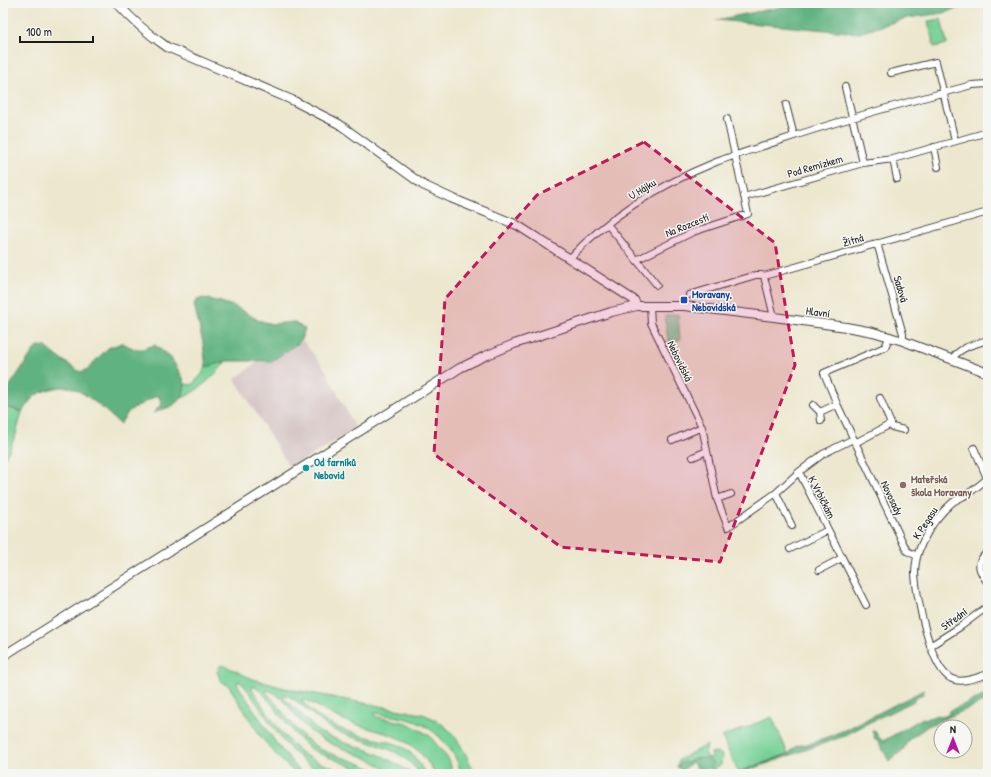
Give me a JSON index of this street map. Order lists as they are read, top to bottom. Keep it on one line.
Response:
{"streets":{"street":["Pod Remízkem","U Hájku","Na Rozcestí","Žitná","Sadová","Hlavní","Nebovidská","K Vrbičkám","Novosady","K Pegasu","Střední"]},"crossings":[["Pod Remízkem","Na Rozcestí"],["Žitná","Sadová"],["Sadová","Hlavní"],["Hlavní","Nebovidská"],["Hlavní","Novosady"],["K Vrbičkám","Novosady"],["Novosady","K Pegasu"],["K Pegasu","Střední"]],"places":{"transit":["Moravany, Nebovidská"],"other":["Od farníků Nebovid","Mateřská škola Moravany"]},"scale_bar":"100 m","north":"top"}
